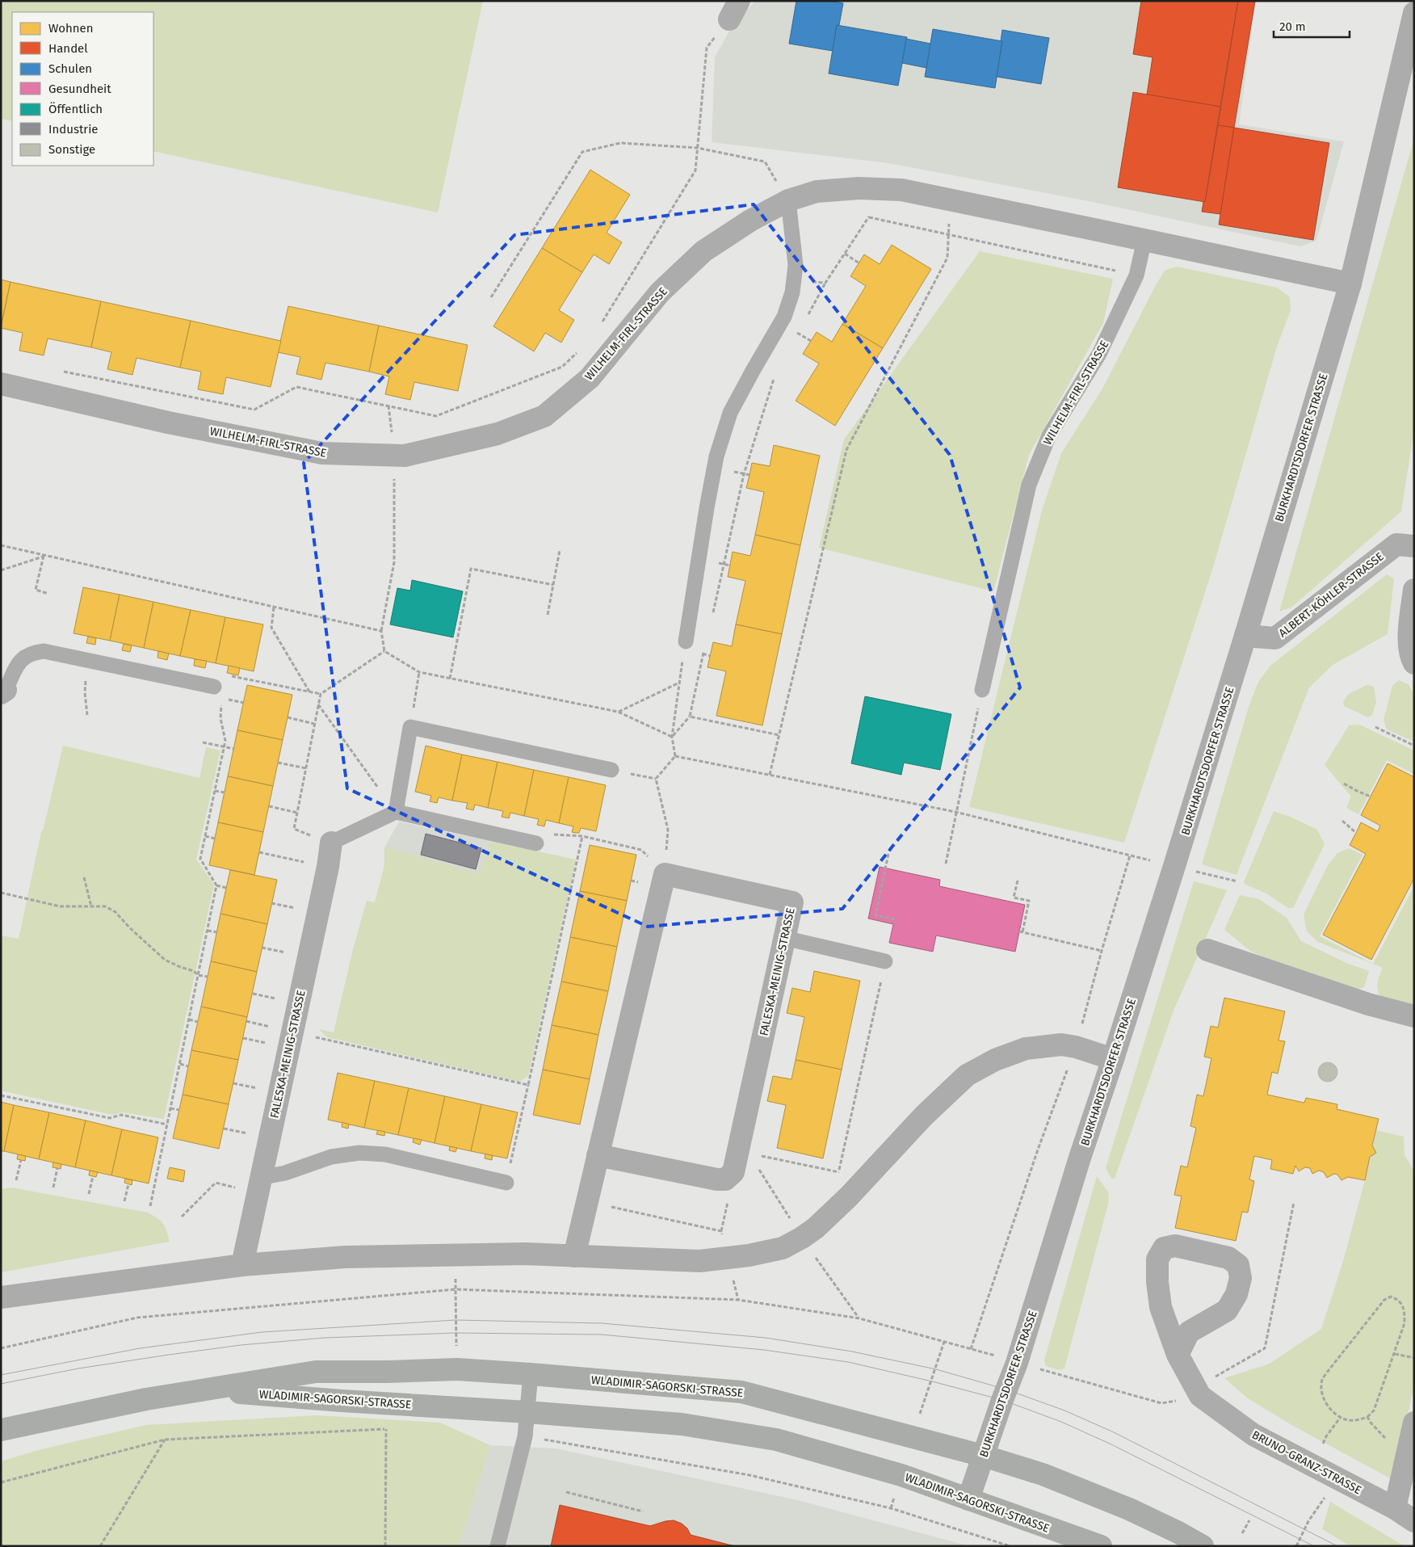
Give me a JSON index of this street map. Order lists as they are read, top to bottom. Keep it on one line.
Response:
{"streets":{"main road":["WLADIMIR-SAGORSKI-STRASSE"],"street":["WILHELM-FIRL-STRASSE","BURKHARDTSDORFER STRASSE","ALBERT-KÖHLER-STRASSE","FALESKA-MEINIG-STRASSE","BRUNO-GRANZ-STRASSE"]},"crossings":[["WILHELM-FIRL-STRASSE","BURKHARDTSDORFER STRASSE"],["BURKHARDTSDORFER STRASSE","ALBERT-KÖHLER-STRASSE"],["BURKHARDTSDORFER STRASSE","WLADIMIR-SAGORSKI-STRASSE"]],"legend":["Wohnen","Handel","Schulen","Gesundheit","Öffentlich","Industrie","Sonstige"],"scale_bar":"20 m"}
